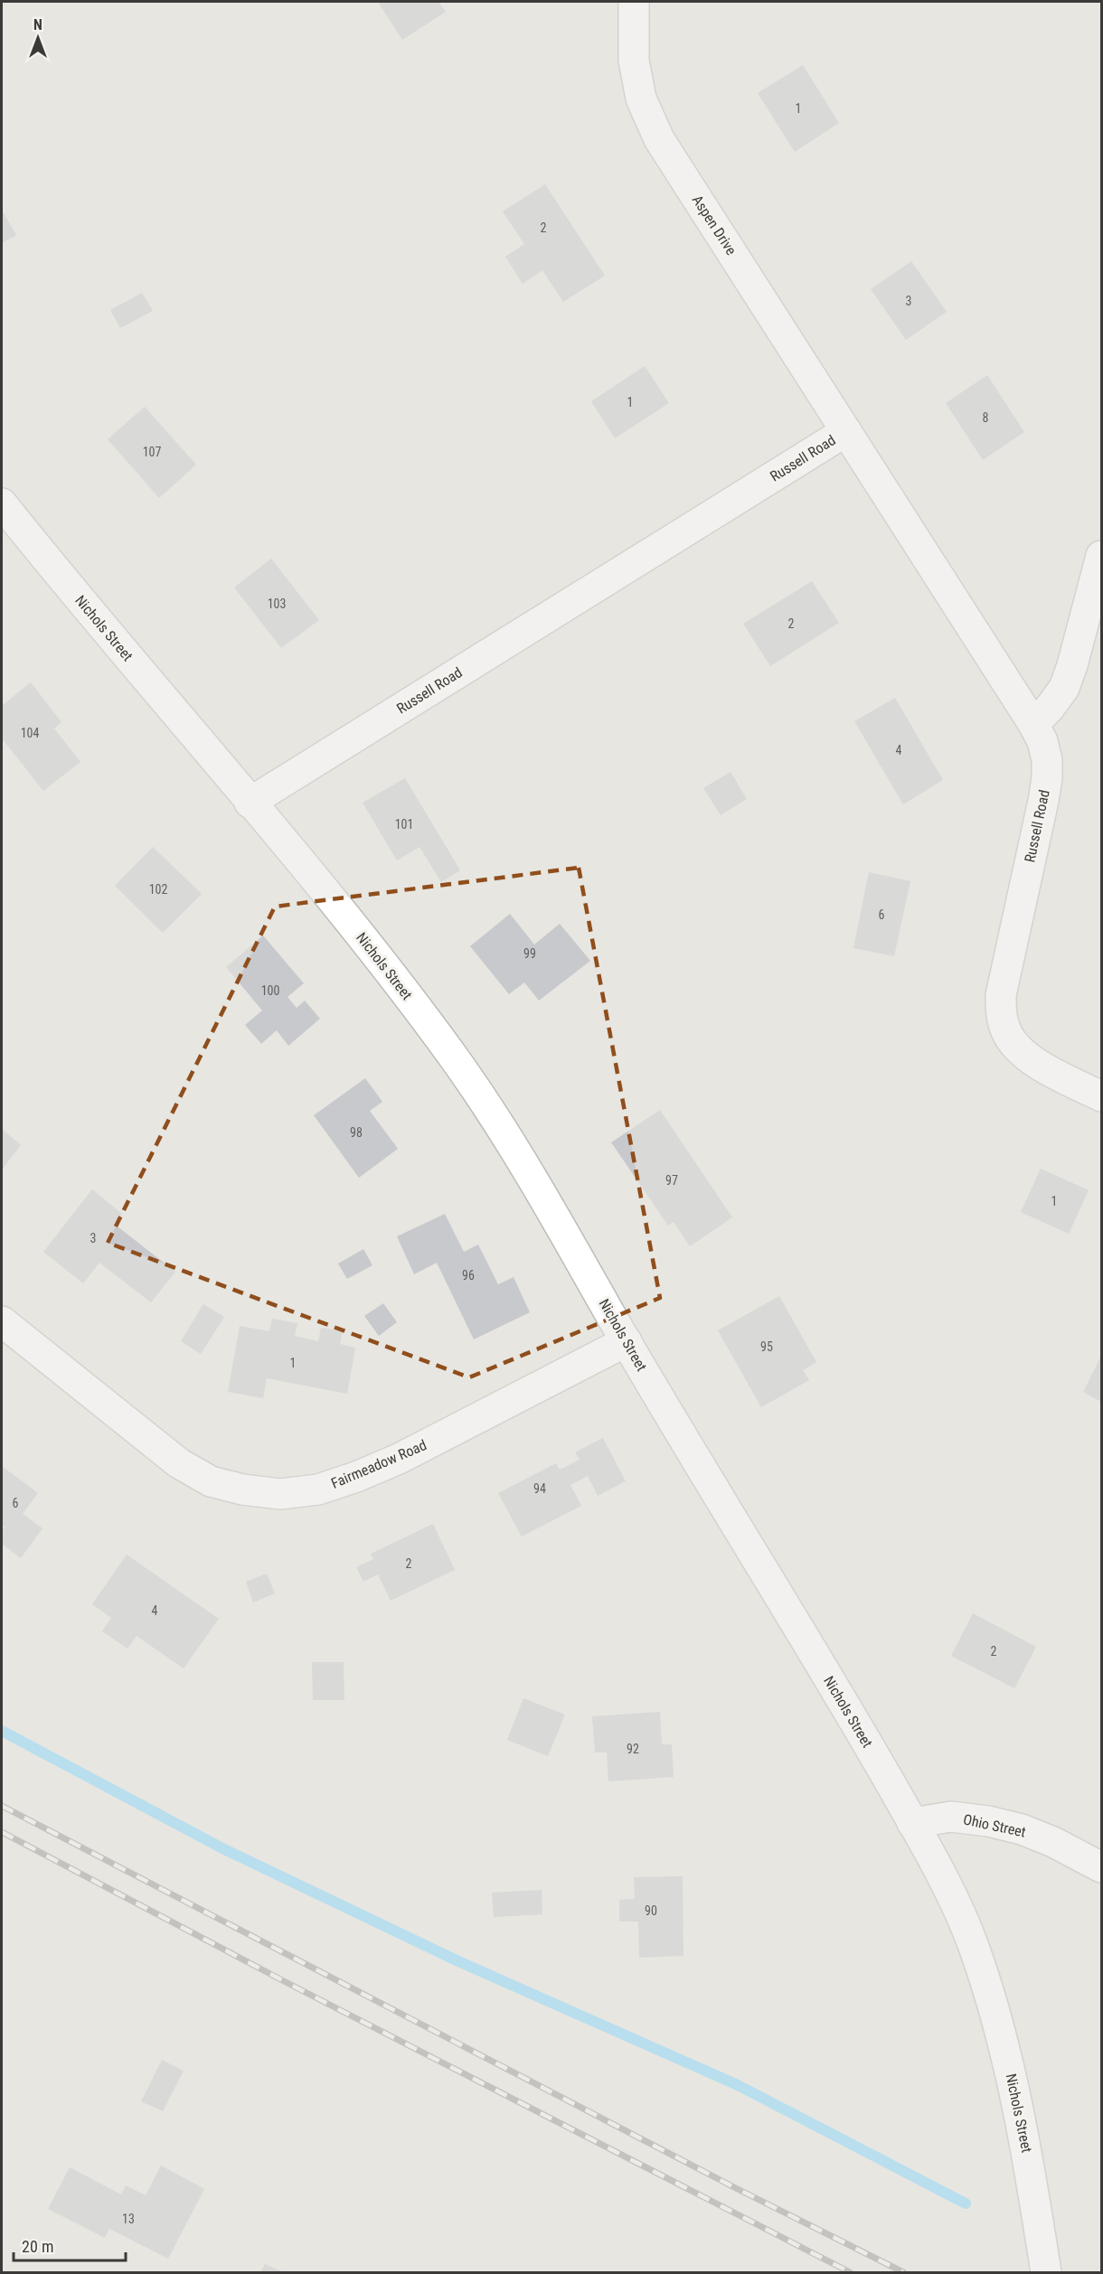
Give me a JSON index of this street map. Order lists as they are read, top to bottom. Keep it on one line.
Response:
{"streets":{"street":["Aspen Drive","Russell Road","Nichols Street","Fairmeadow Road","Ohio Street"]},"crossings":[["Aspen Drive","Russell Road"],["Russell Road","Nichols Street"],["Nichols Street","Fairmeadow Road"],["Nichols Street","Ohio Street"]],"house_numbers":["1","2","3","1","8","107","103","2","104","4","101","102","6","99","100","98","97","1","3","96","95","1","94","6","2","4","2","92","90","13"],"scale_bar":"20 m","north":"top"}
